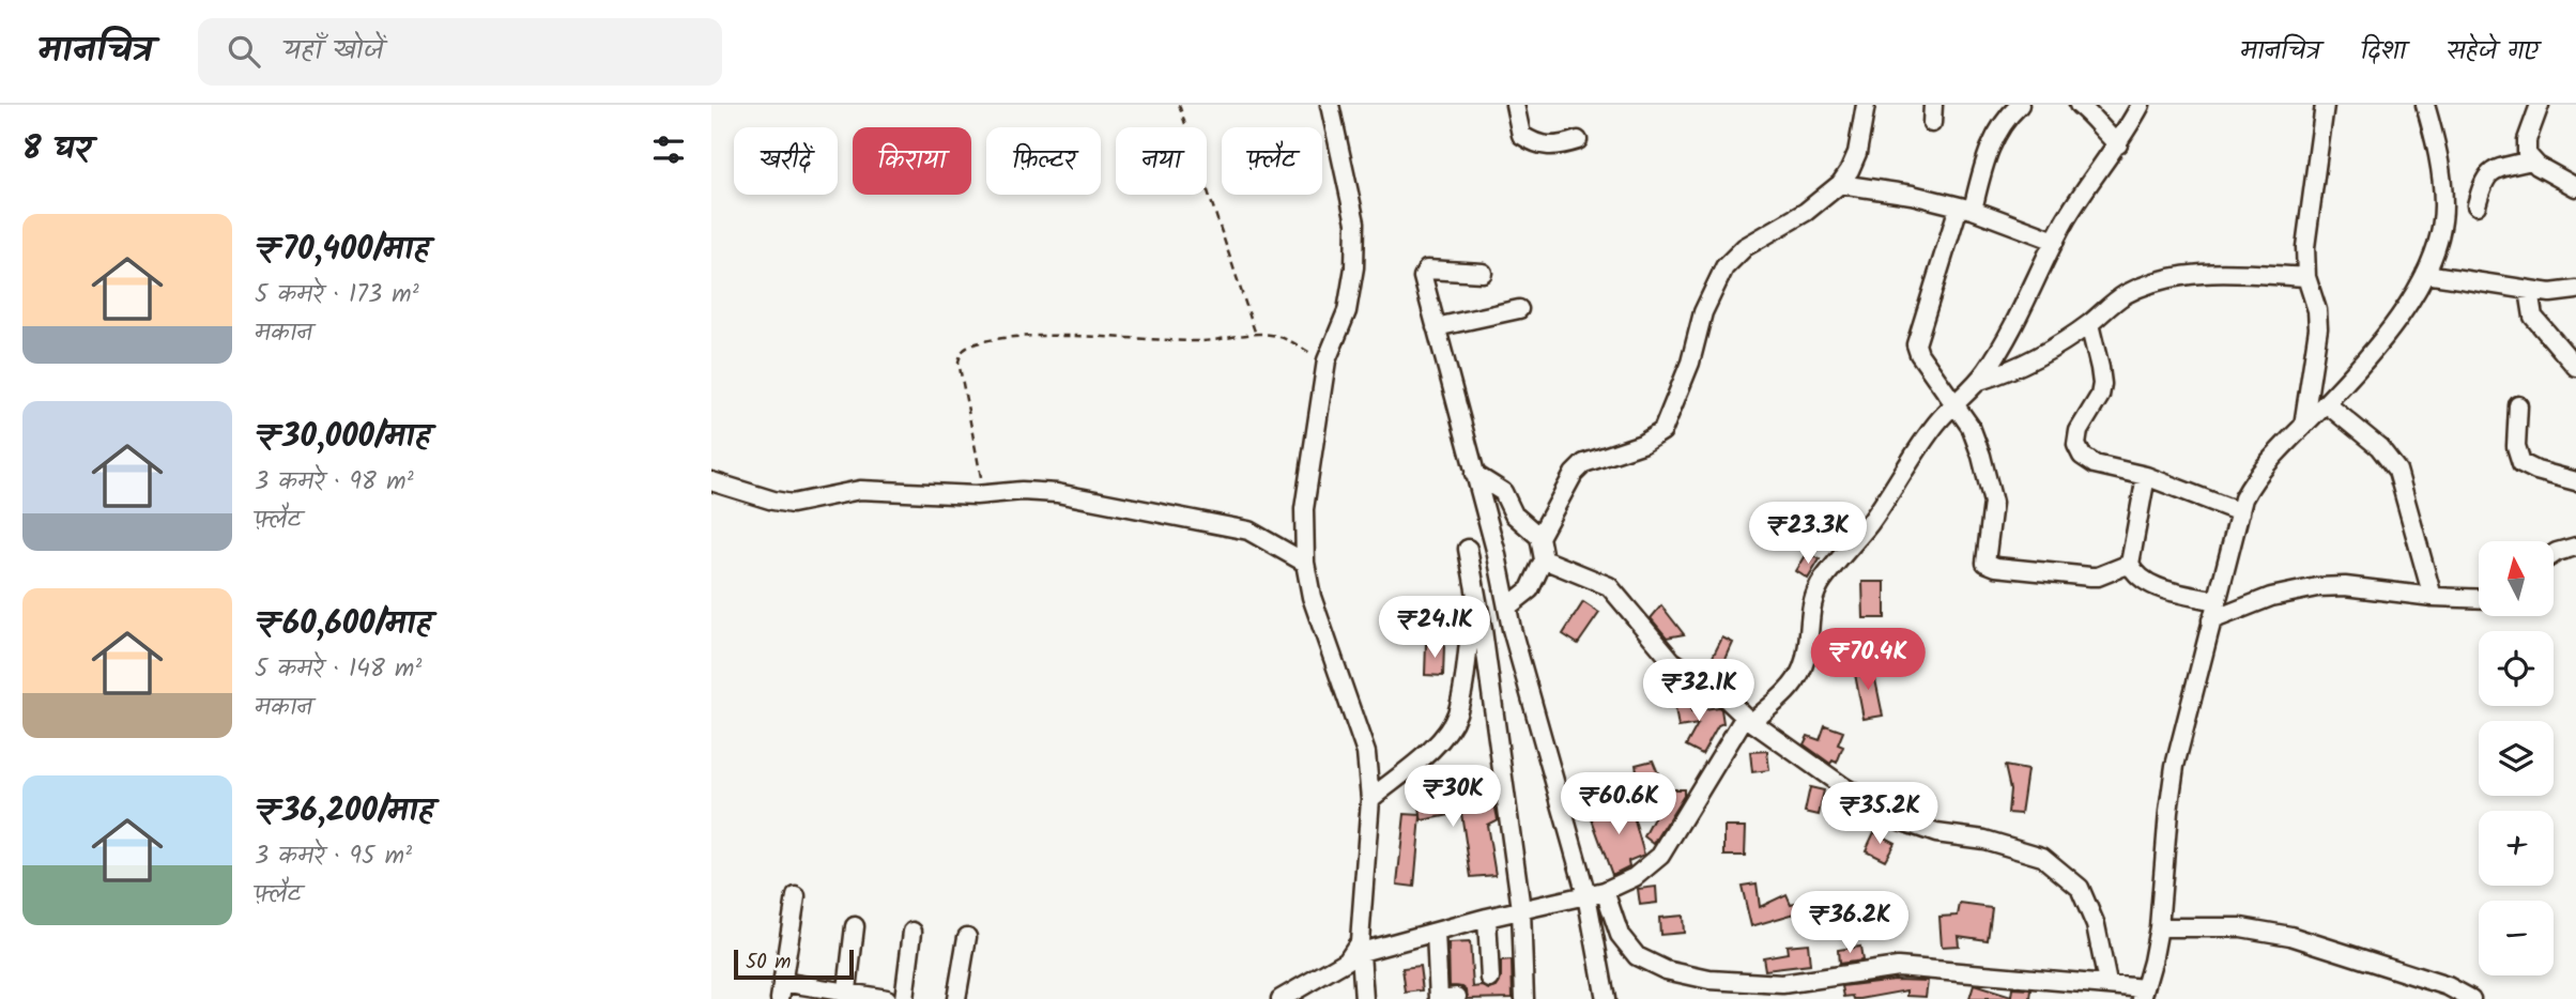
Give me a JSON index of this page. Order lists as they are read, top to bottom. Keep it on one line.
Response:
{"scale_bar":"50 m","north":"top","page":{"header":"मानचित्र","search":"यहाँ खोजें","nav":["मानचित्र","दिशा","सहेजे गए"],"heading":"8 घर","chip":["खरीदें","किराया","फ़िल्टर","नया","फ़्लैट"],"list":[{"name":"₹70,400/माह","note":"5 कमरे · 173 m² · मकान"},{"name":"₹30,000/माह","note":"3 कमरे · 98 m² · फ़्लैट"},{"name":"₹60,600/माह","note":"5 कमरे · 148 m² · मकान"},{"name":"₹36,200/माह","note":"3 कमरे · 95 m² · फ़्लैट"}],"price":["₹23.3K","₹24.1K","₹70.4K","₹32.1K","₹30K","₹60.6K","₹35.2K","₹36.2K"],"map_buttons":["+","−"],"scale":"50 m"}}
